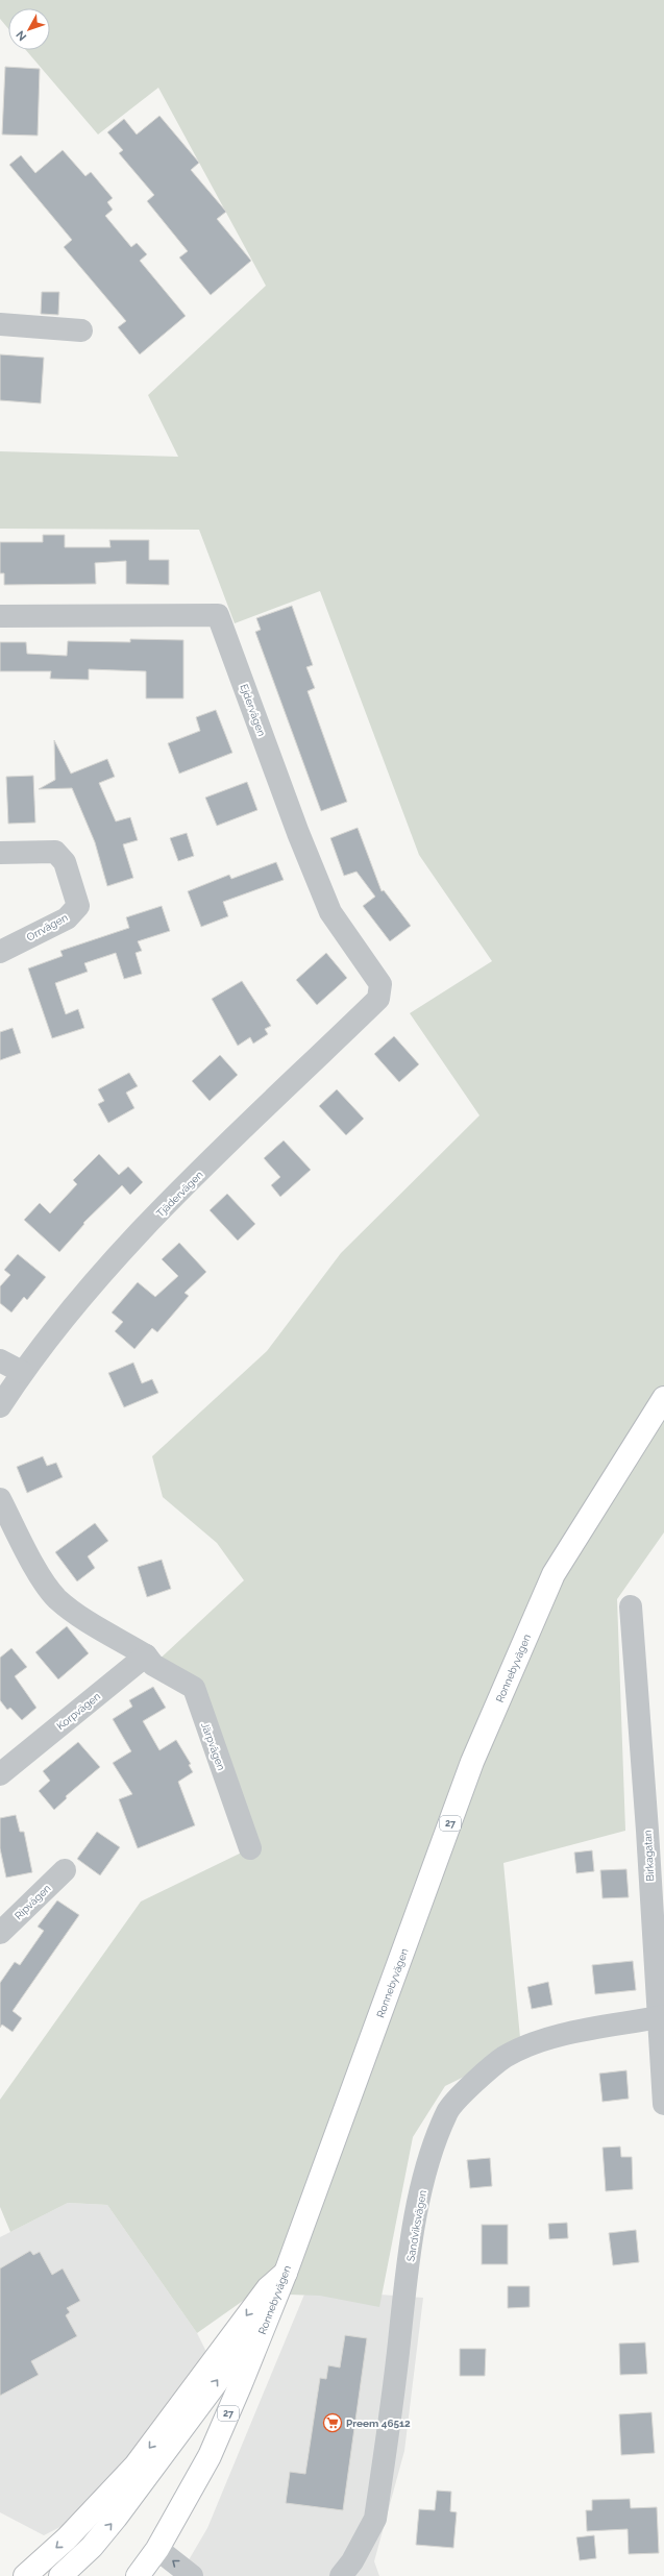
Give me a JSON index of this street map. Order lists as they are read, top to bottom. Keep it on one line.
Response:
{"streets":{"main road":["Ronnebyvägen","27"],"street":["Ejdervägen","Orrvägen","Tjädervägen","Korpvägen","Järpvägen","Birkagatan","Ripvägen","Sandviksvägen"]},"crossings":[["Ejdervägen","Tjädervägen"],["Korpvägen","Järpvägen"],["Birkagatan","Sandviksvägen"]],"places":{"supermarket":["Preem 46512"]},"north":"bottom left"}
